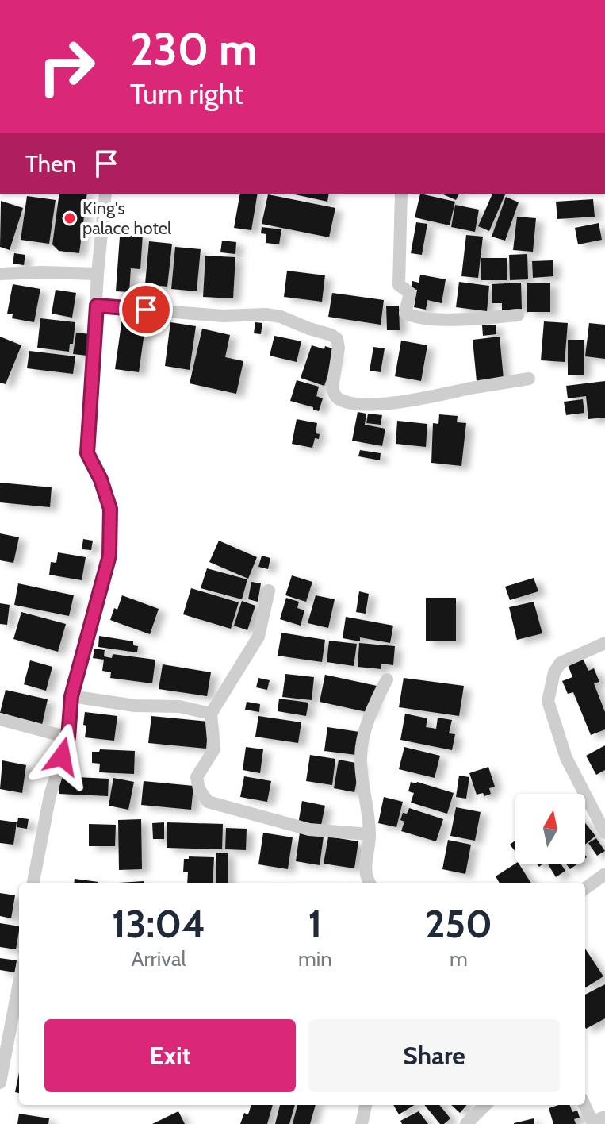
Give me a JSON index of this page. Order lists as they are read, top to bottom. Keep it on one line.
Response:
{"places":["King's palace hotel"],"north":"top","page":{"turn":["230 m","Turn right"],"then":"Then","eta":["13:04","Arrival","1","min","250","m"],"buttons":["Exit","Share"]}}
